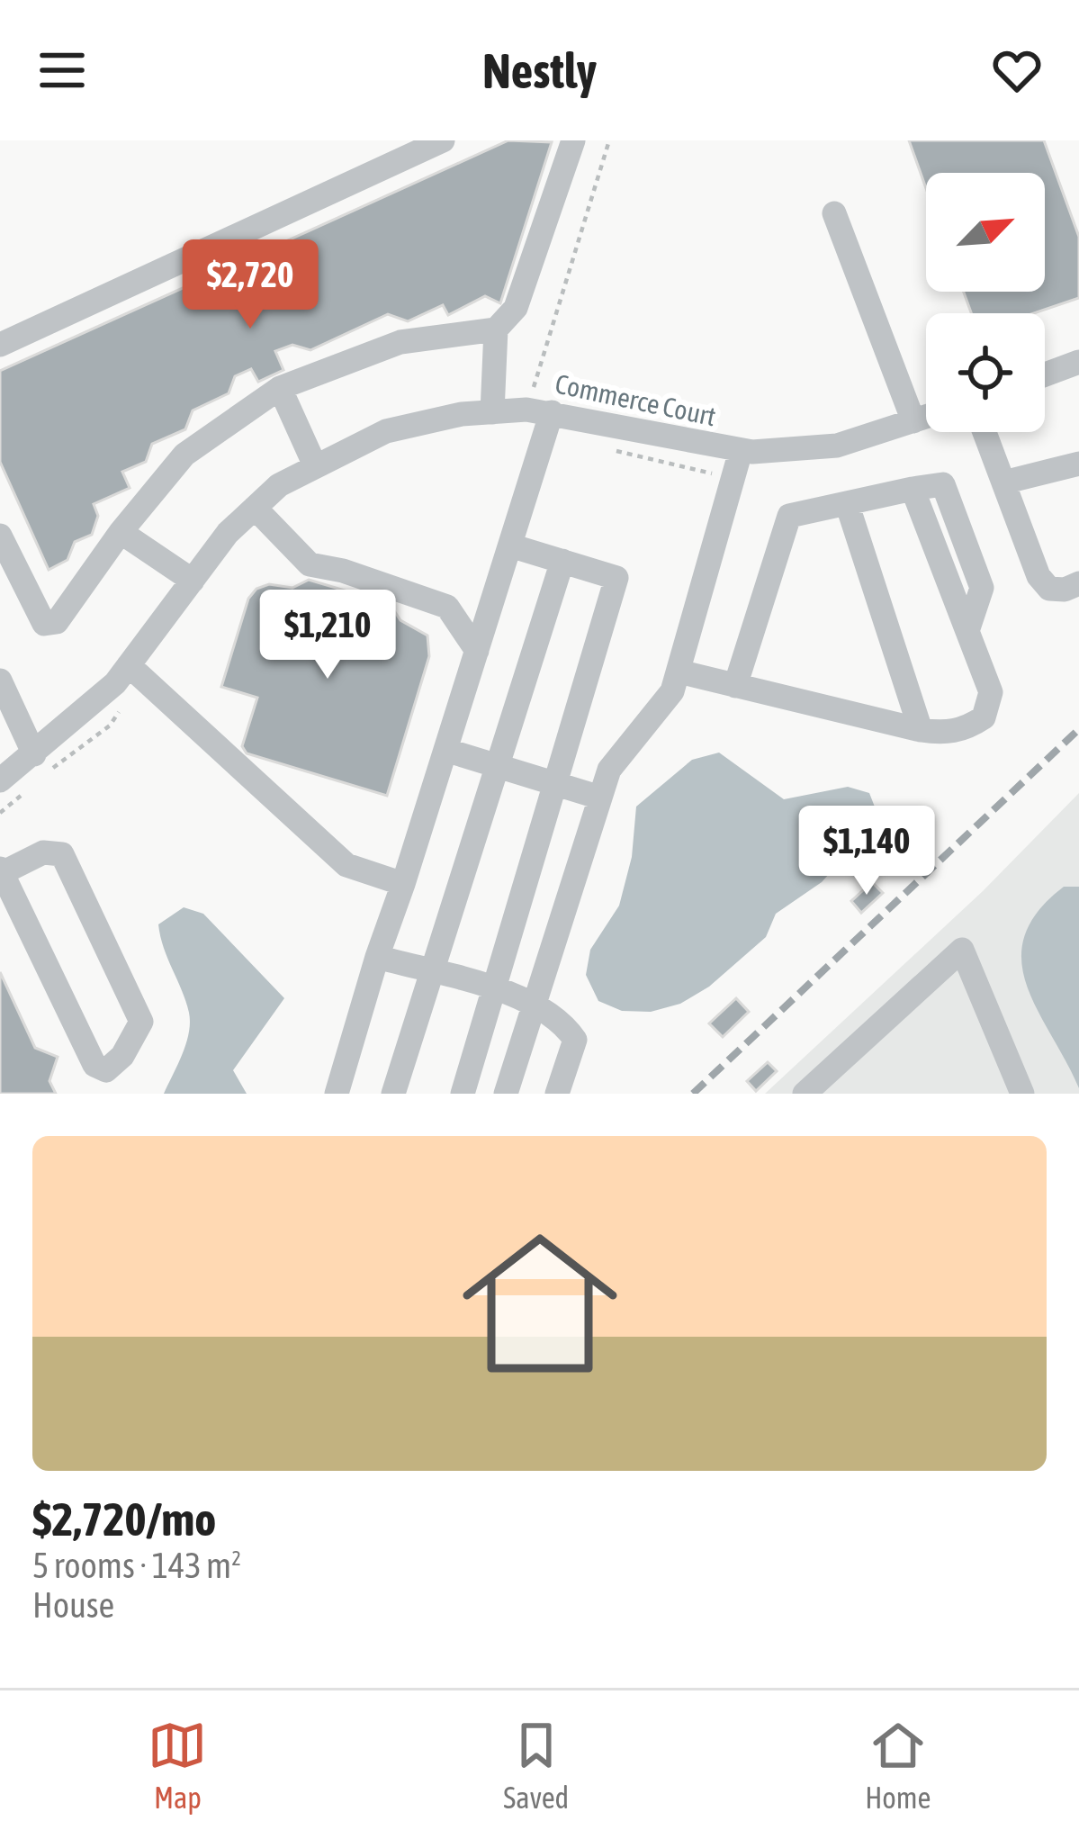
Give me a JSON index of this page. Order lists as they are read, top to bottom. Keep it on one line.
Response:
{"streets":{"lane":["Commerce Court"]},"north":"top right","page":{"header":"Nestly","price":["$2,720","$1,210","$1,140"],"list":[{"name":"$2,720/mo","note":"5 rooms · 143 m² · House"}],"tabs":["Map","Saved","Home"]}}
